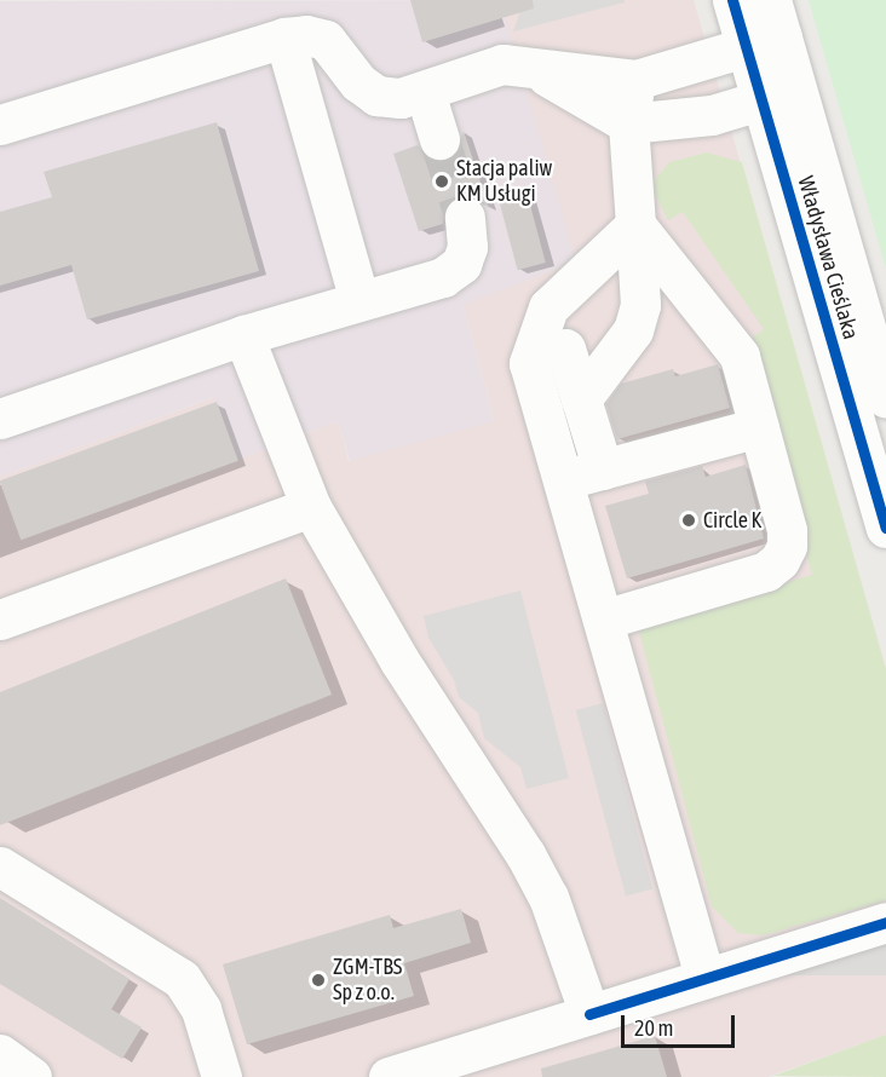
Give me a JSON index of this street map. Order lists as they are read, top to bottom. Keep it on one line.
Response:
{"streets":{"street":["Władysława Cieślaka"]},"places":["Stacja paliw KM Usługi","Circle K","ZGM-TBS Sp z o.o."],"scale_bar":"20 m"}
